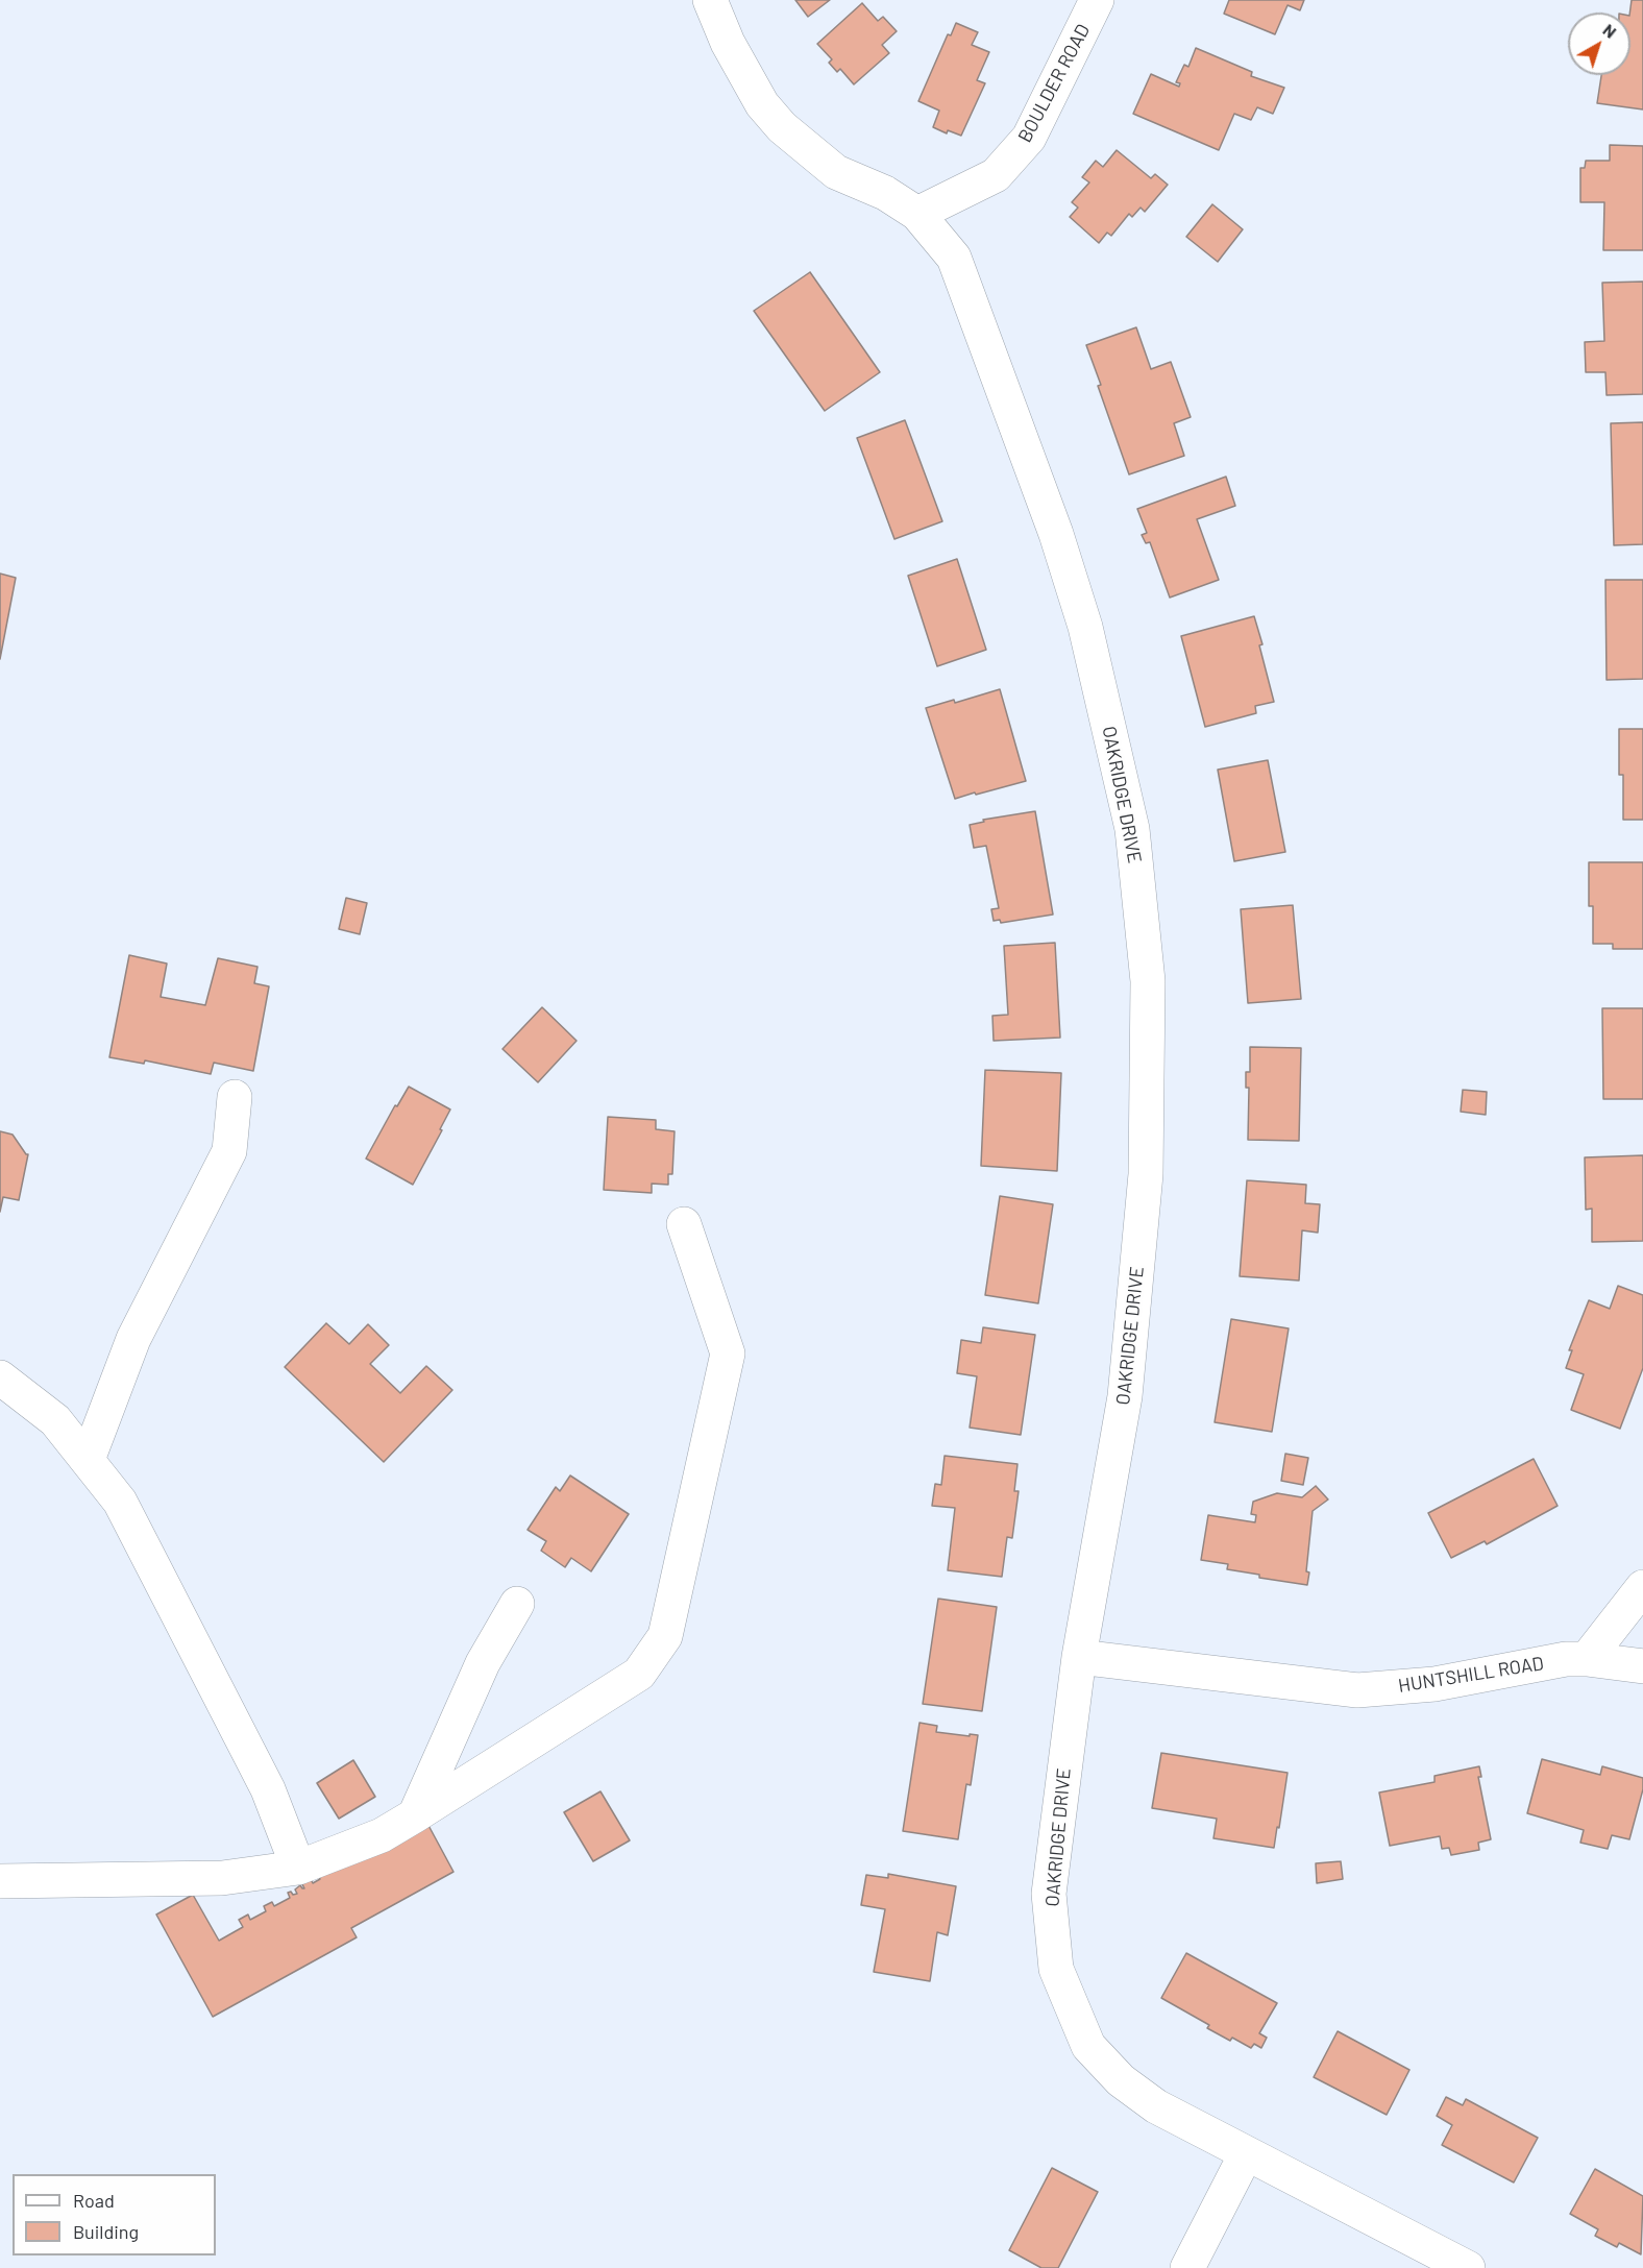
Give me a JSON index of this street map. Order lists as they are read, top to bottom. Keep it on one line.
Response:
{"streets":{"street":["BOULDER ROAD","OAKRIDGE DRIVE","HUNTSHILL ROAD"]},"crossings":[["BOULDER ROAD","OAKRIDGE DRIVE"],["OAKRIDGE DRIVE","HUNTSHILL ROAD"]],"legend":["Road","Building"],"north":"top right"}
